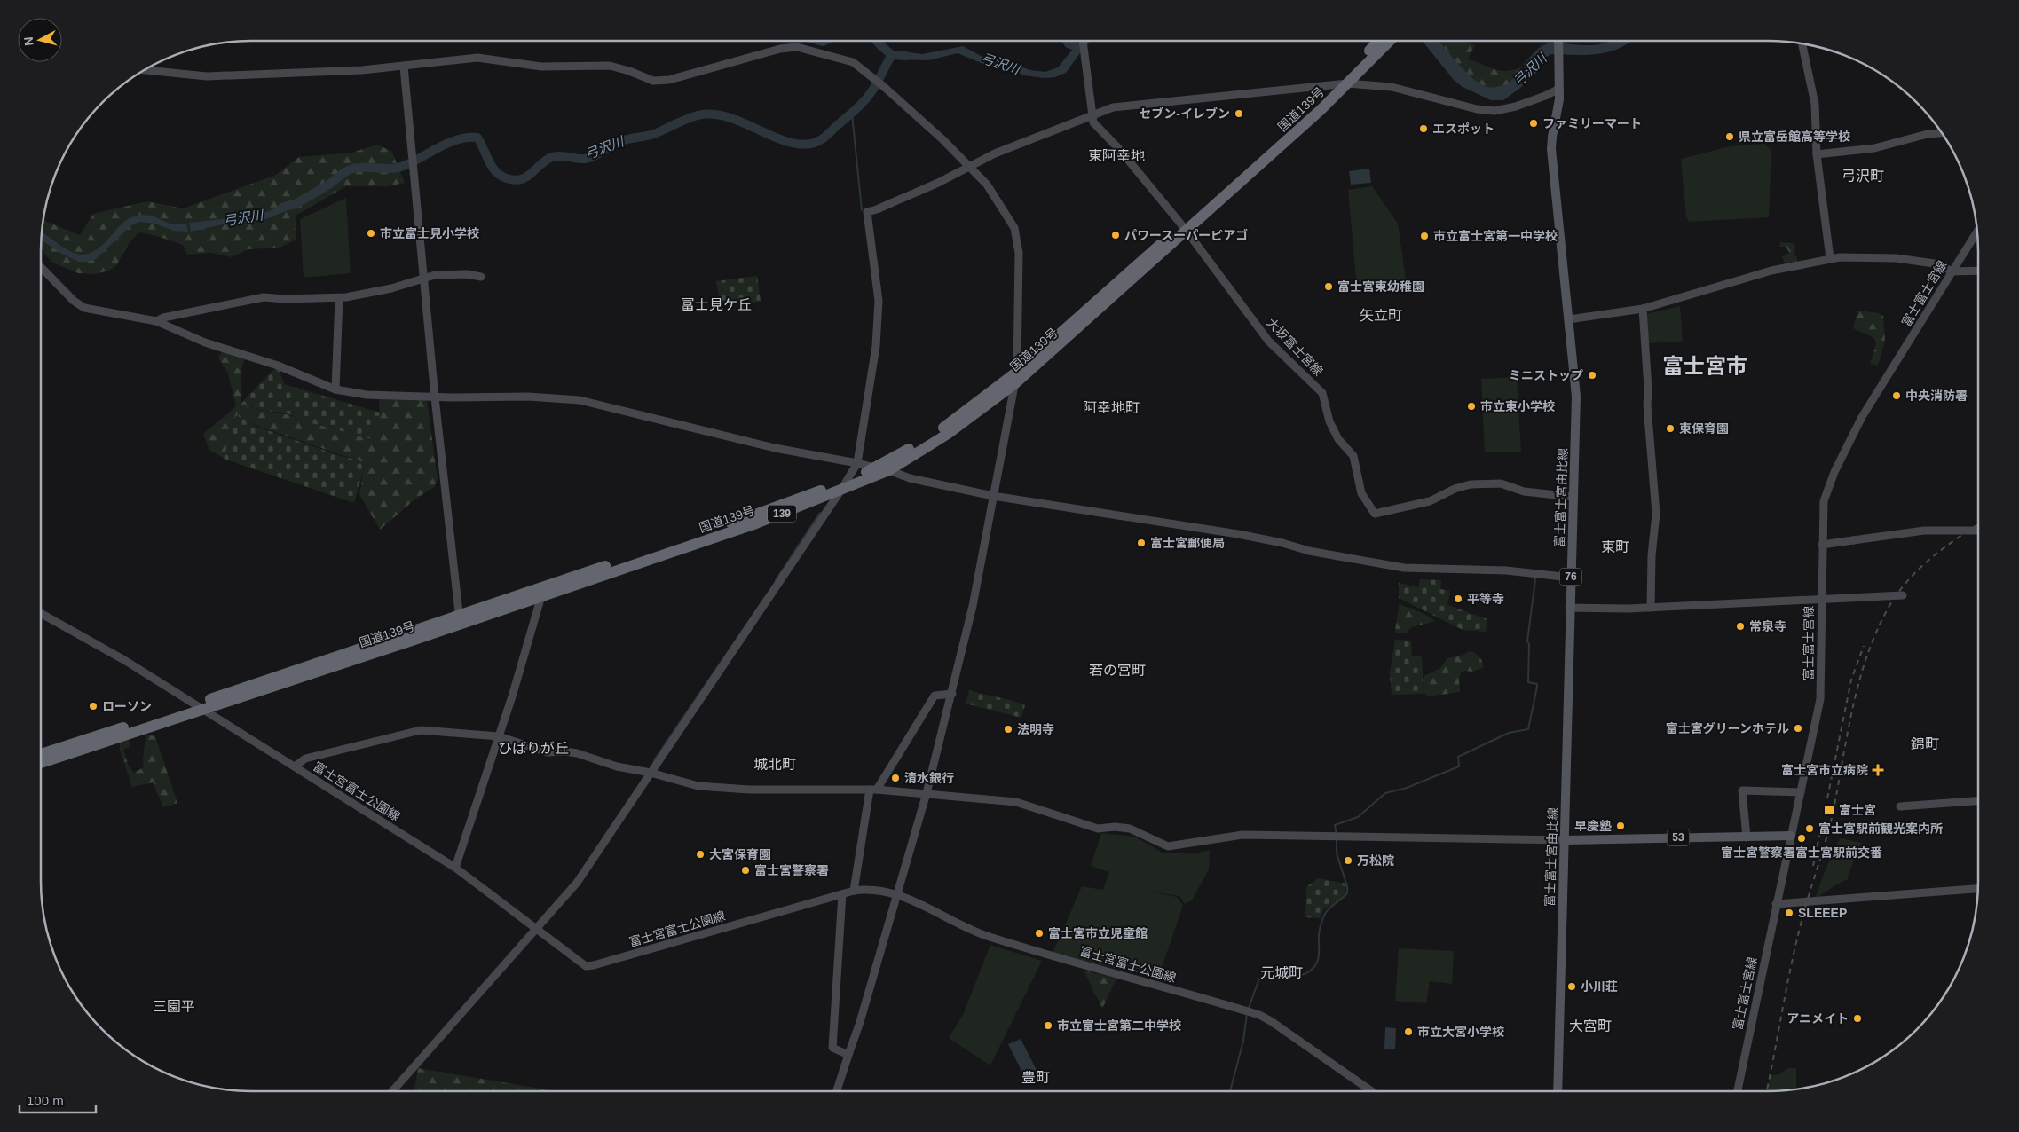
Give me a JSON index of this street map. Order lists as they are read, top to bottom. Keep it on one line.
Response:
{"streets":{"highway":["国道139号","139"],"main road":["富士富士宮由比線","76","53"],"street":["富士富士宮線","大坂富士宮線","富士宮富士公園線"]},"crossings":[["国道139号","大坂富士宮線"],["国道139号","富士宮富士公園線"],["富士富士宮線","53"],["大坂富士宮線","富士富士宮由比線"],["富士富士宮由比線","53"]],"districts":["東阿幸地","弓沢町","富士見ケ丘","矢立町","富士宮市","阿幸地町","東町","若の宮町","錦町","ひばりが丘","城北町","元城町","三園平","大宮町","豊町"],"water":["弓沢川"],"places":{"other":["セブン-イレブン","ファミリーマート","エスポット","県立富岳館高等学校","市立富士見小学校","パワースーパーピアゴ","市立富士宮第一中学校","富士宮東幼稚園","ミニストップ","中央消防署","市立東小学校","東保育園","富士宮郵便局","平等寺","常泉寺","ローソン","富士宮グリーンホテル","法明寺","清水銀行","早慶塾","富士宮駅前観光案内所","富士宮警察署富士宮駅前交番","大宮保育園","万松院","富士宮警察署","SLEEEP","富士宮市立児童館","小川荘","アニメイト","市立富士宮第二中学校","市立大宮小学校"],"health":["富士宮市立病院"],"transit":["富士宮"]},"scale_bar":"100 m","north":"left"}
